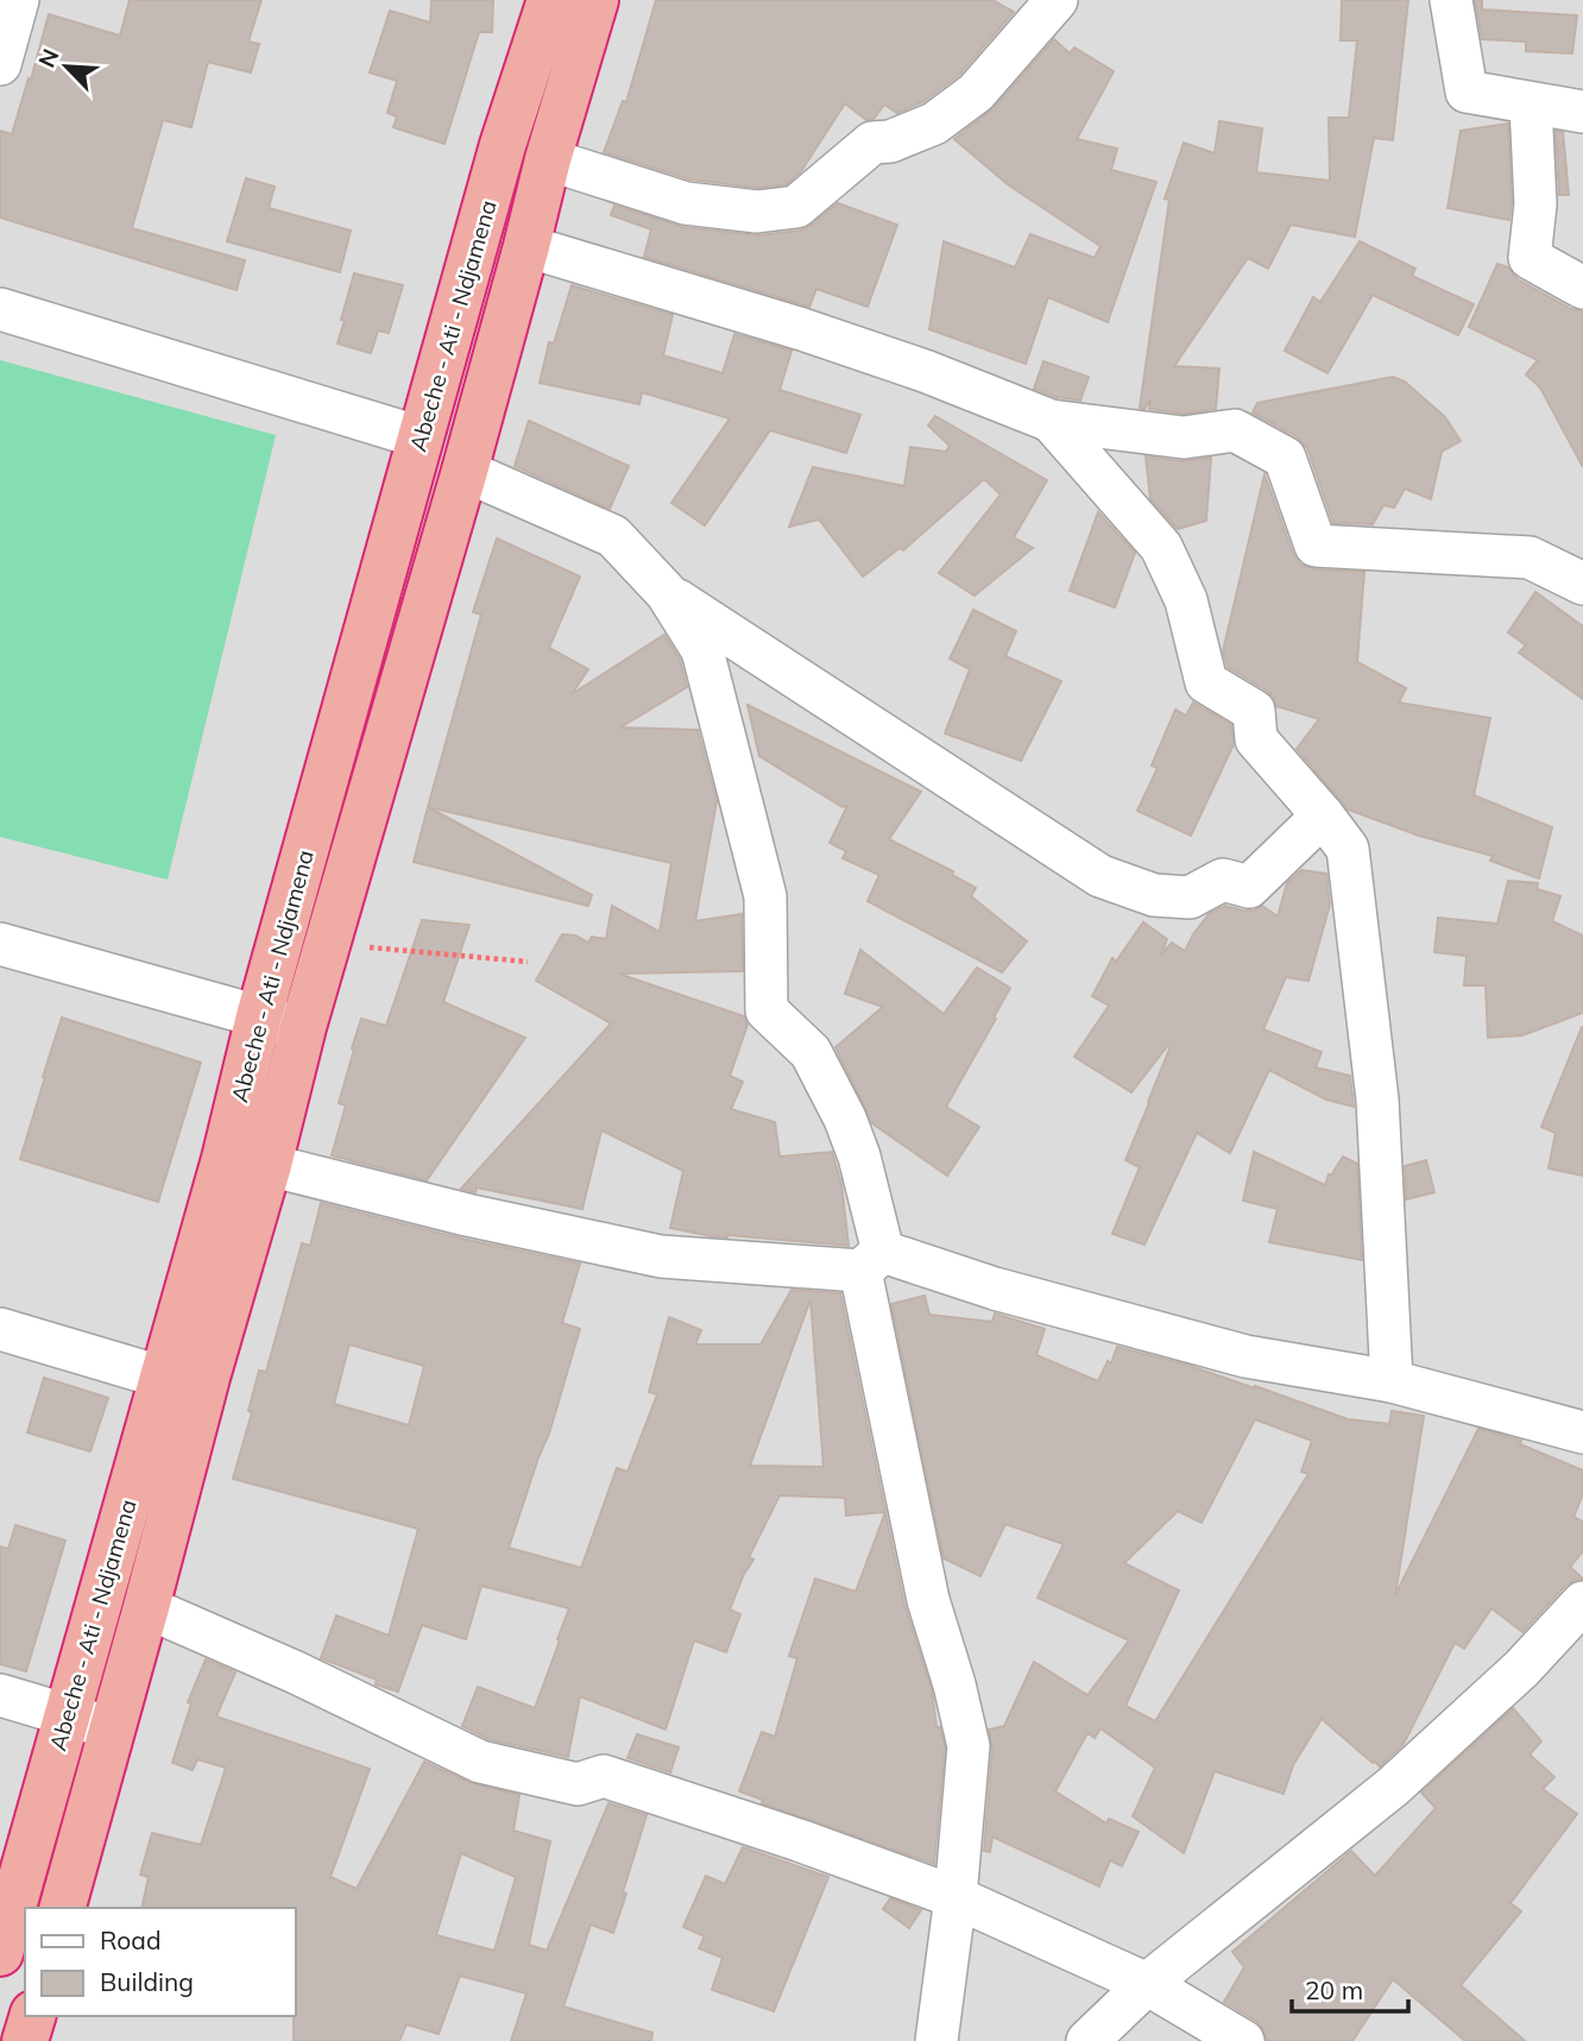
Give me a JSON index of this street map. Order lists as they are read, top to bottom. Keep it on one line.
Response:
{"streets":{"highway":["Abeche - Ati - Ndjamena"]},"legend":["Road","Building"],"scale_bar":"20 m","north":"top left"}
